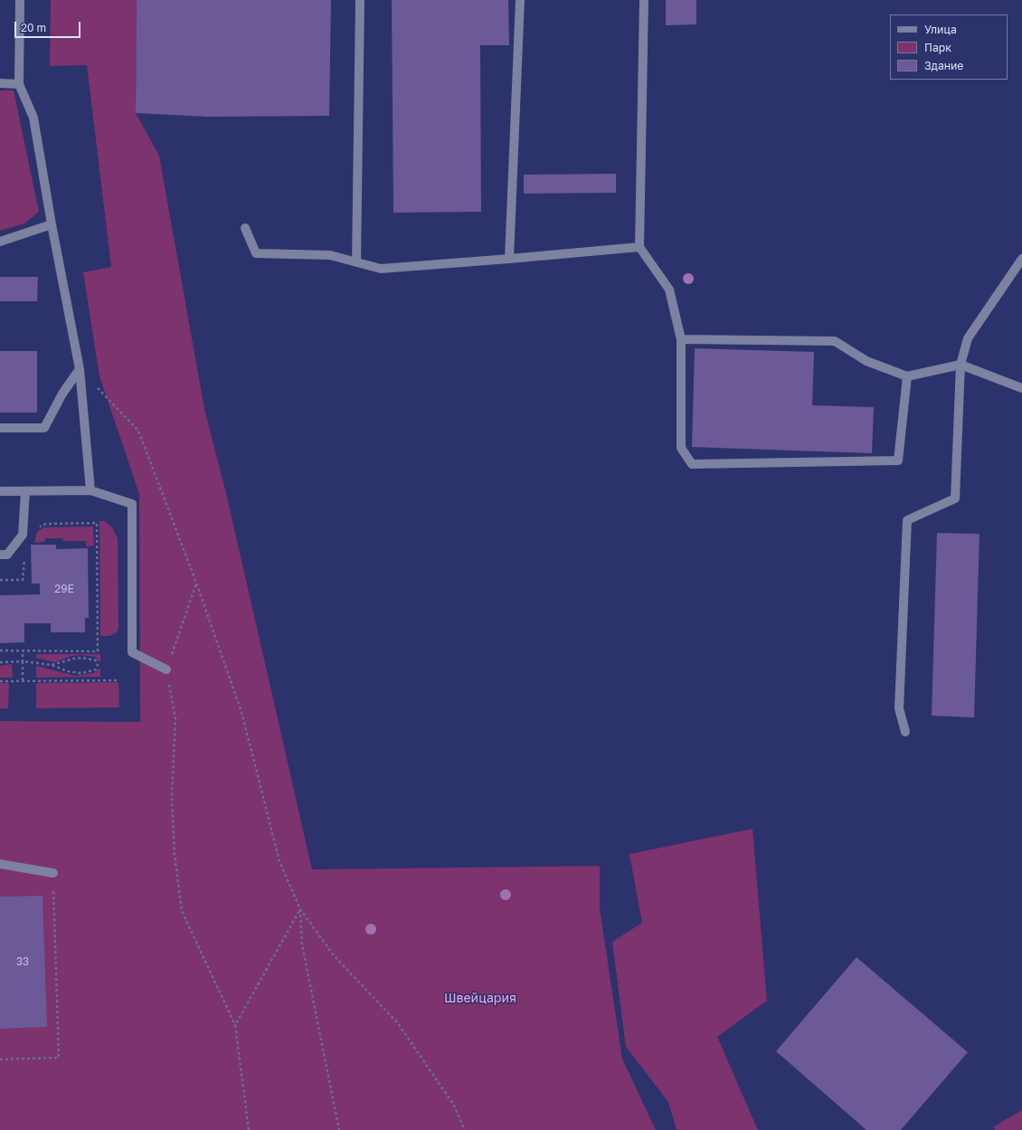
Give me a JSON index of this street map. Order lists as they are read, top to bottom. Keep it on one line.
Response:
{"parks":["Швейцария"],"house_numbers":["29Е","33"],"legend":["Улица","Парк","Здание"],"scale_bar":"20 m"}
